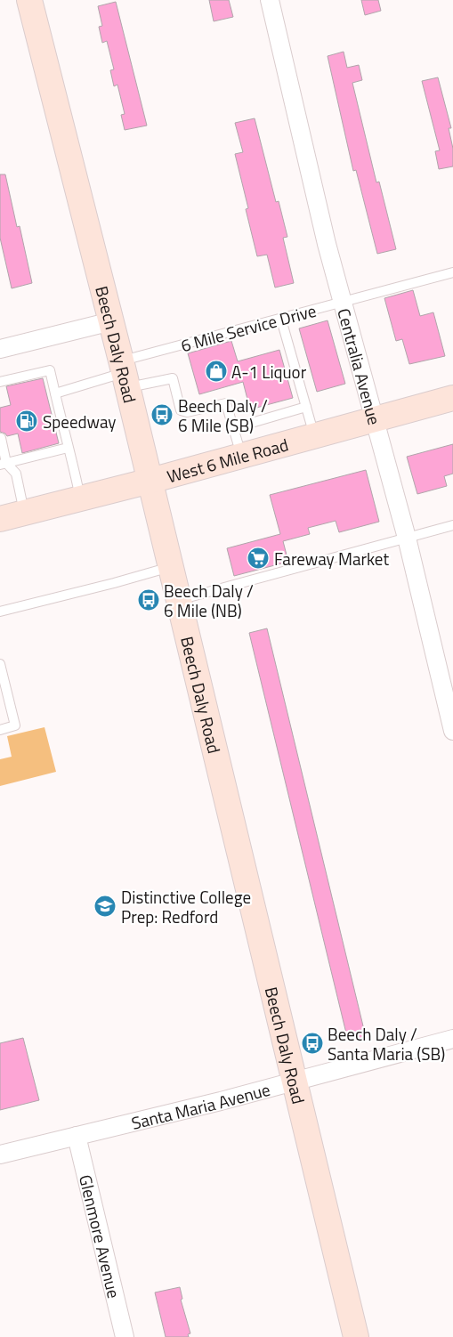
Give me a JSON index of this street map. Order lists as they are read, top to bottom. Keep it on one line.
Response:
{"streets":{"main road":["Beech Daly Road","West 6 Mile Road"],"street":["Centralia Avenue","Santa Maria Avenue","Glenmore Avenue"],"lane":["6 Mile Service Drive"]},"crossings":[["6 Mile Service Drive","Beech Daly Road"],["6 Mile Service Drive","Centralia Avenue"],["Beech Daly Road","West 6 Mile Road"],["Beech Daly Road","Santa Maria Avenue"],["Centralia Avenue","West 6 Mile Road"],["Santa Maria Avenue","Glenmore Avenue"]],"places":{"shop":["A-1 Liquor"],"bus stop":["Beech Daly / 6 Mile (SB)","Beech Daly / 6 Mile (NB)","Beech Daly / Santa Maria (SB)"],"fuel station":["Speedway"],"supermarket":["Fareway Market"],"school or university":["Distinctive College Prep: Redford"]}}
